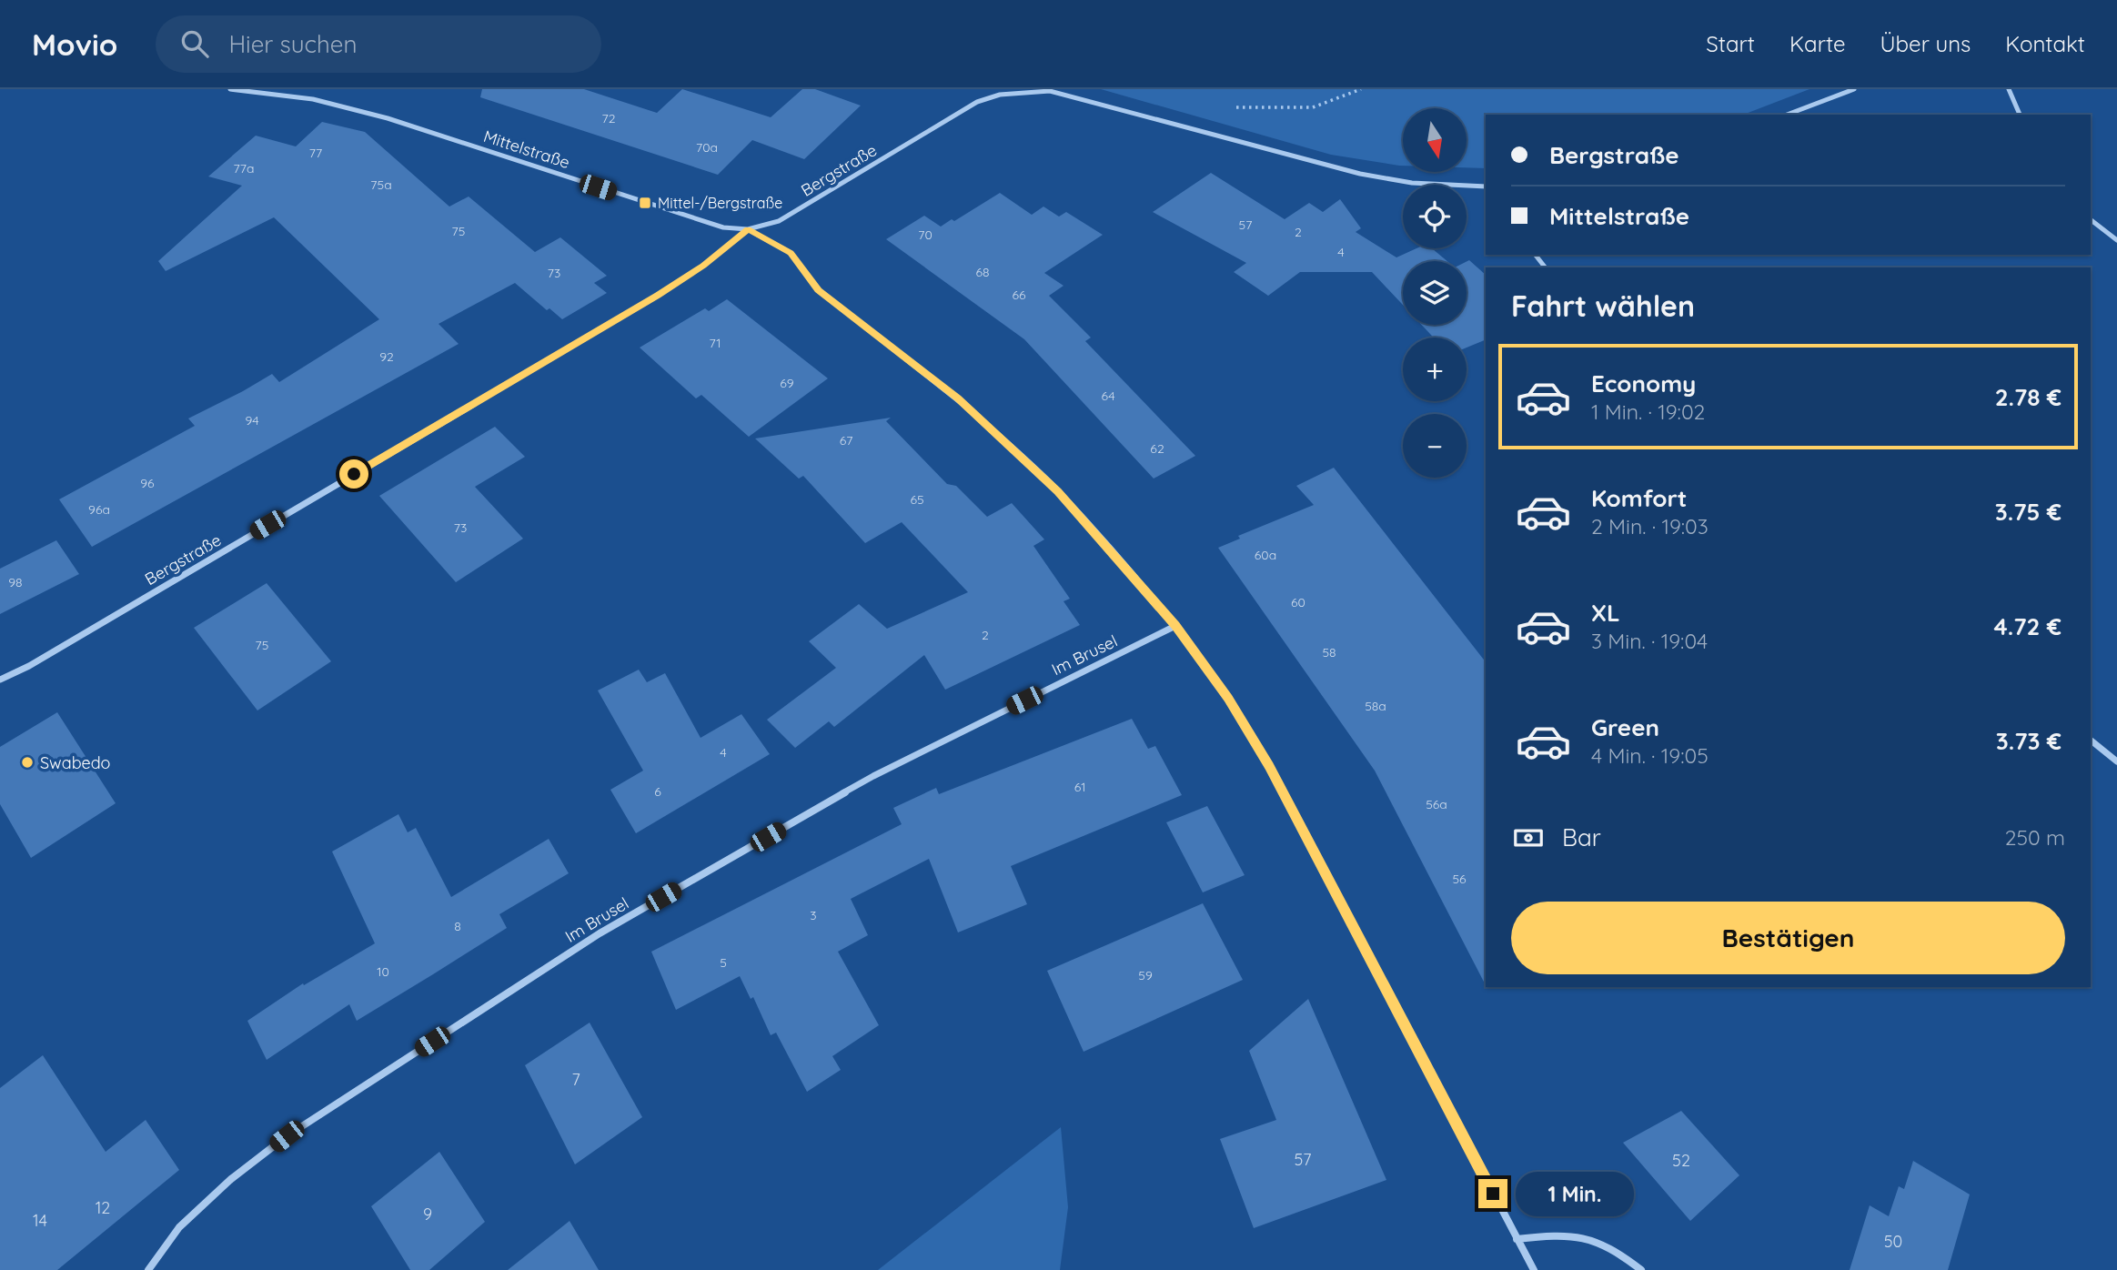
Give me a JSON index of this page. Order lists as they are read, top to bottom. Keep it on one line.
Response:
{"streets":{"street":["Mittelstraße","Bergstraße","Im Brusel"]},"crossings":[["Mittelstraße","Bergstraße"],["Mittelstraße","Im Brusel"]],"places":{"transit":["Mittel-/Bergstraße"],"other":["Swabedo"]},"house_numbers":["72","70a","77","77a","75a","57","75","2","70","4","68","73","66","71","92","69","64","94","67","62","96","65","96a","73","60a","98","60","2","75","58","58a","4","61","6","56a","56","3","8","5","10","59","7","57","52","12","9","14","50"],"north":"bottom","page":{"header":"Movio","search":"Hier suchen","nav":["Start","Karte","Über uns","Kontakt"],"map_buttons":["+","−"],"banner":["Bergstraße","Mittelstraße"],"heading":"Fahrt wählen","list":[{"name":"Economy","note":"1 Min. · 19:02","value":"2.78 €"},{"name":"Komfort","note":"2 Min. · 19:03","value":"3.75 €"},{"name":"XL","note":"3 Min. · 19:04","value":"4.72 €"},{"name":"Green","note":"4 Min. · 19:05","value":"3.73 €"}],"pay":["Bar","250 m"],"buttons":"Bestätigen","bubble":"1 Min."}}
